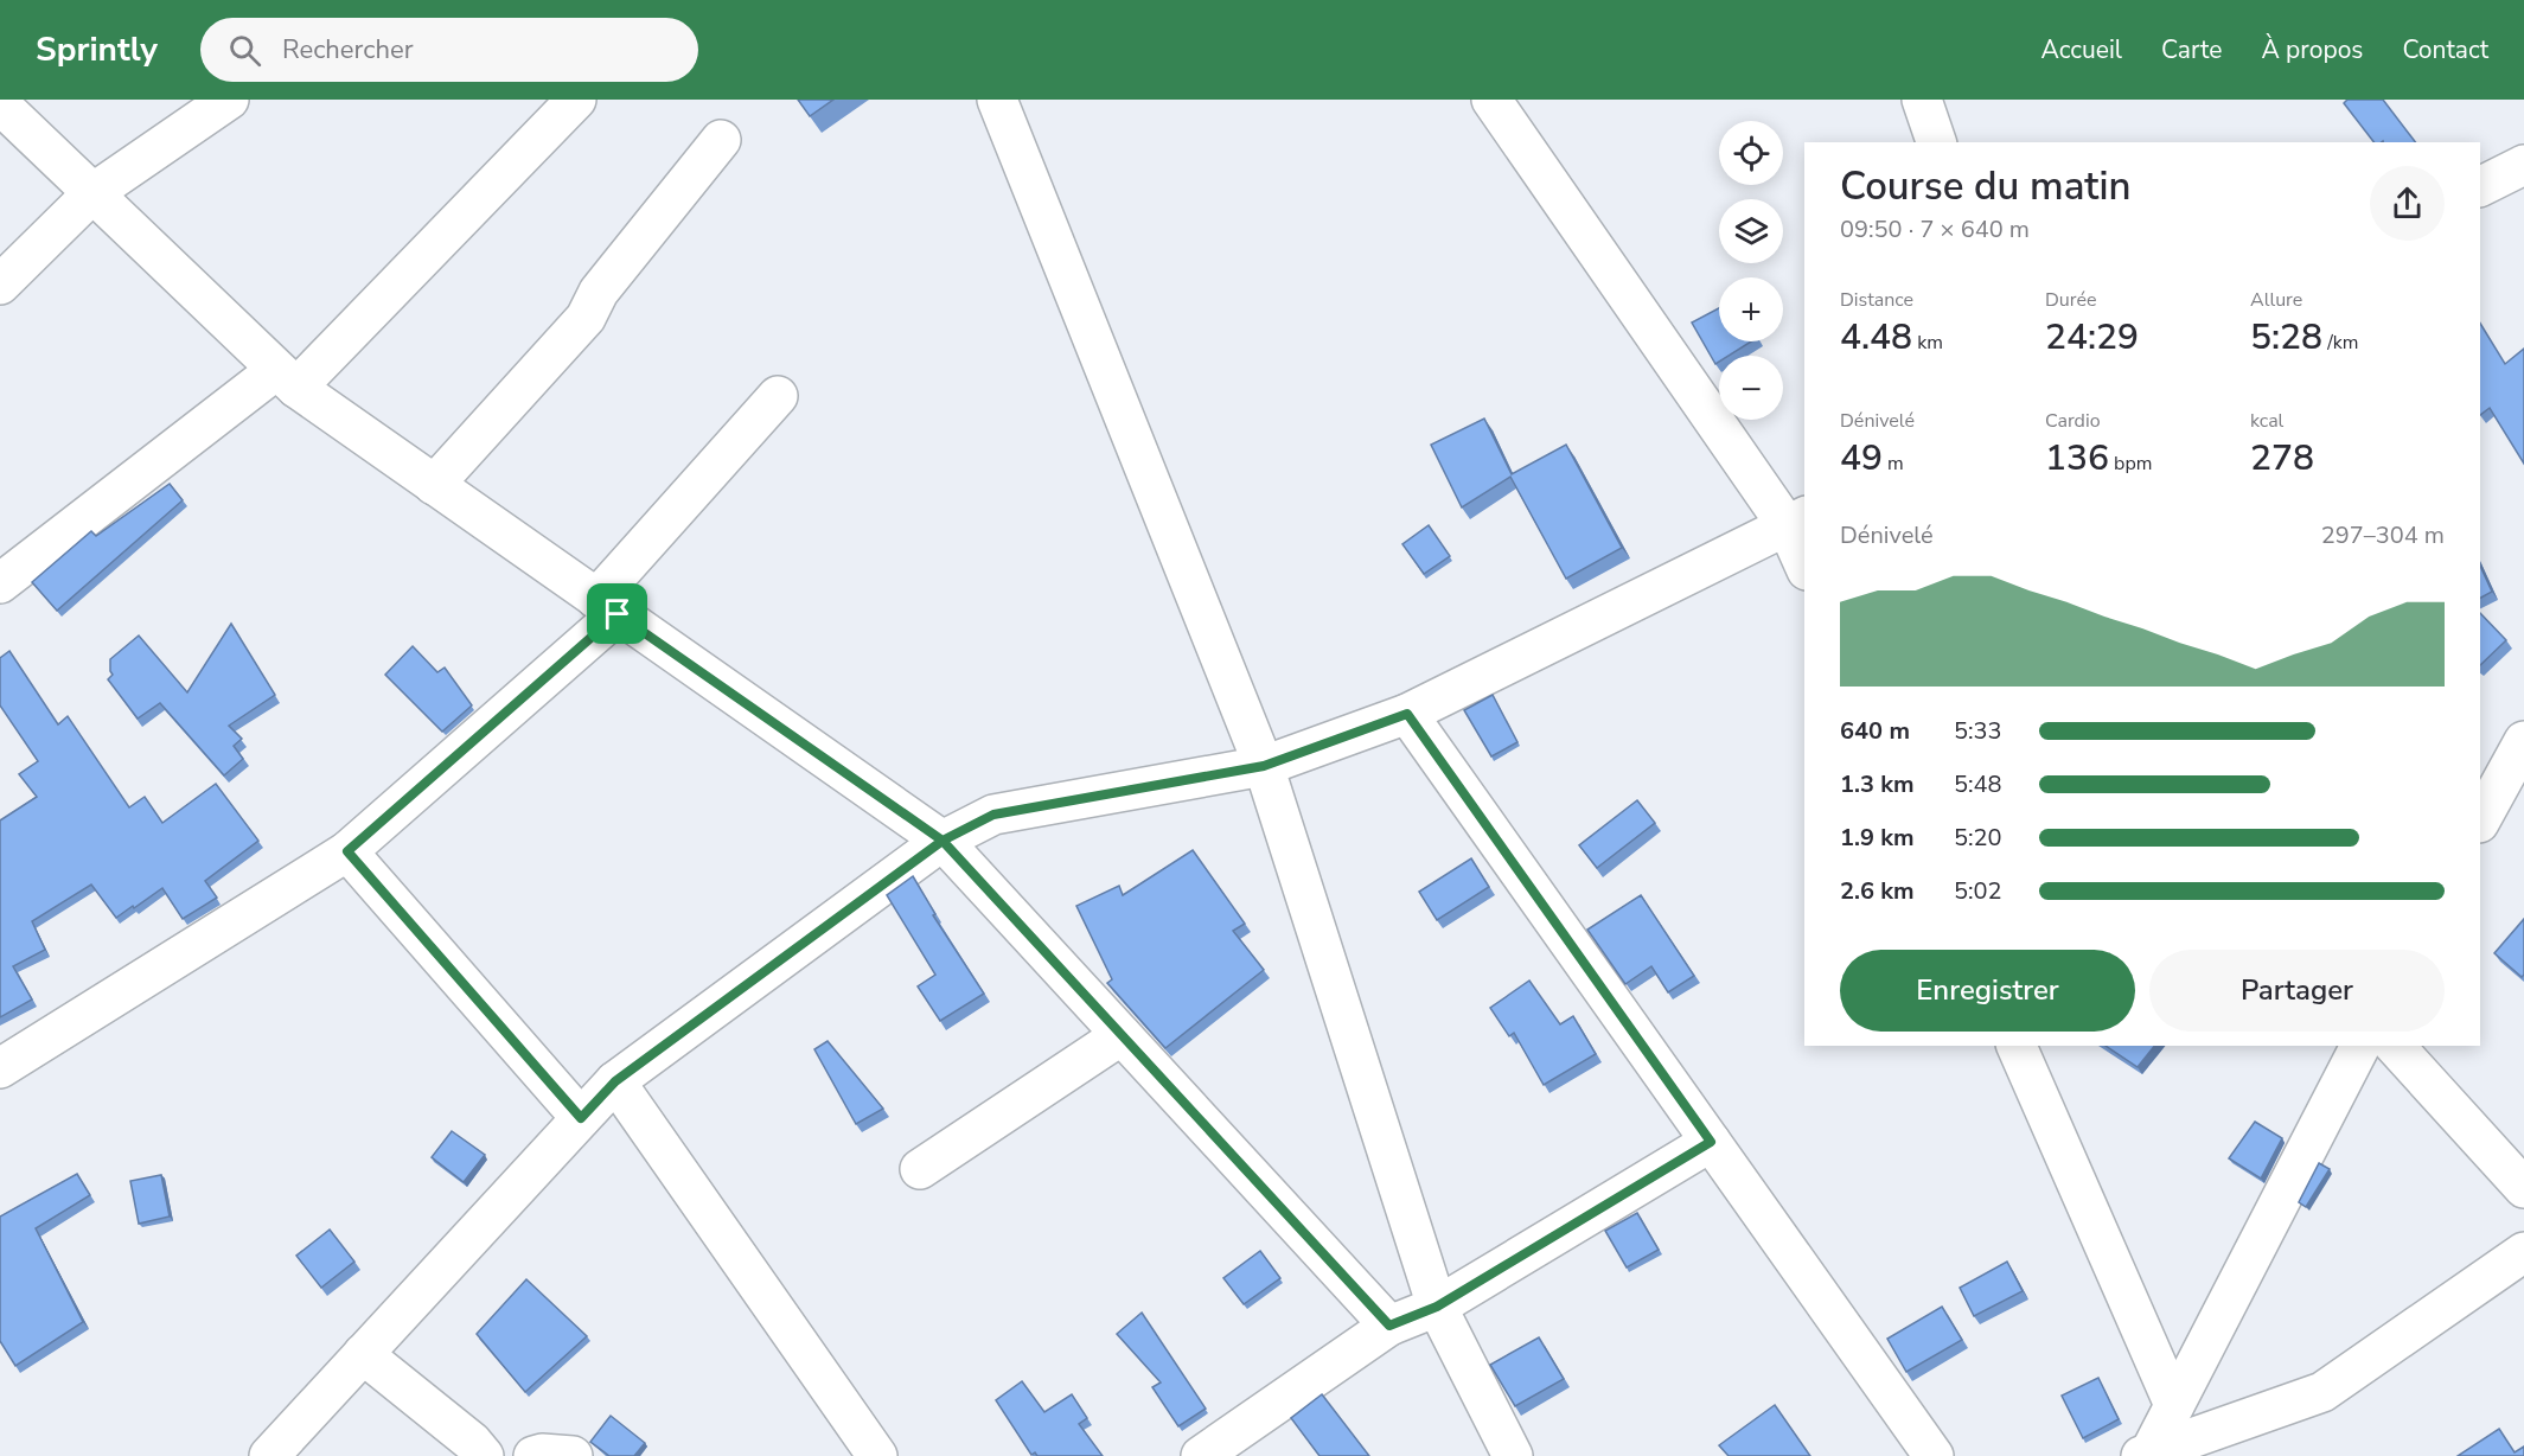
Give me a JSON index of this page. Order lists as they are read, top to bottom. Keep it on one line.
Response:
{"page":{"header":"Sprintly","search":"Rechercher","nav":["Accueil","Carte","À propos","Contact"],"map_buttons":["+","−"],"heading":["Course du matin","09:50 · 7 × 640 m"],"stats":[["Distance","4.48 km"],["Durée","24:29"],["Allure","5:28 /km"],["Dénivelé","49 m"],["Cardio","136 bpm"],["kcal","278"]],"chart":["Dénivelé","297–304 m"],"list":[{"name":"640 m","note":"5:33"},{"name":"1.3 km","note":"5:48"},{"name":"1.9 km","note":"5:20"},{"name":"2.6 km","note":"5:02"}],"buttons":["Enregistrer","Partager"]}}
